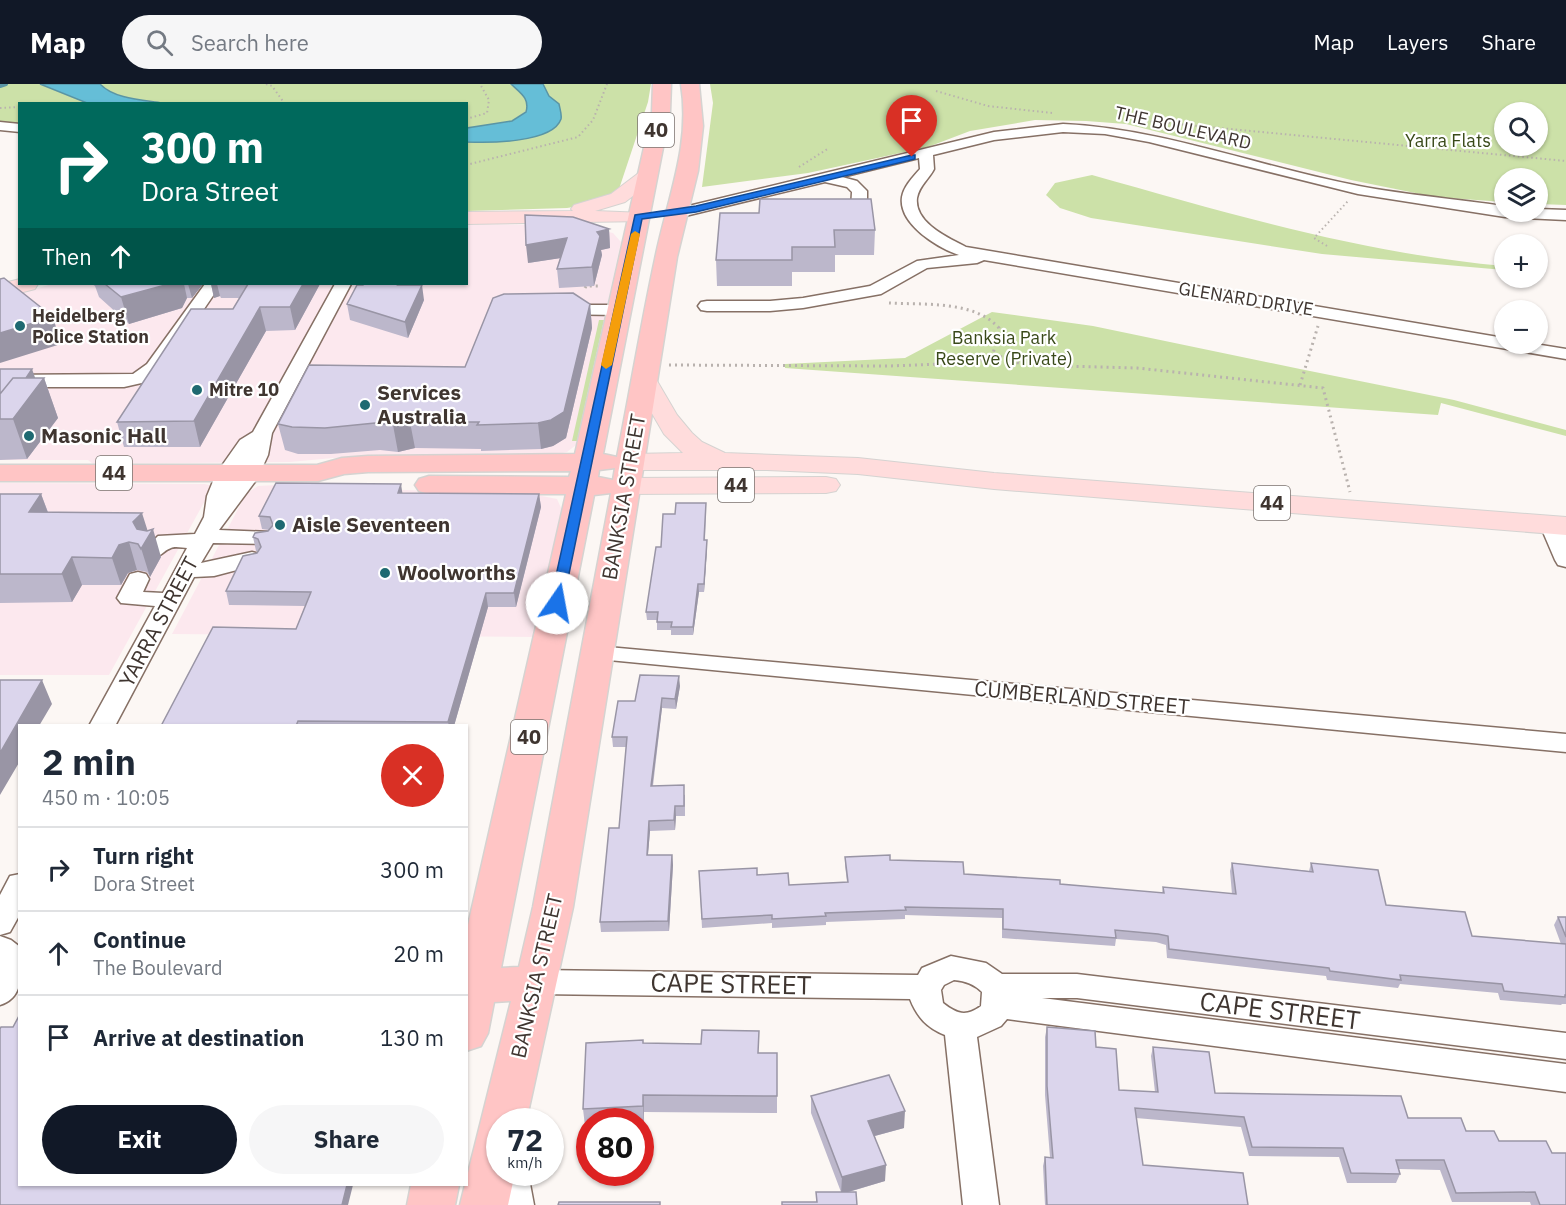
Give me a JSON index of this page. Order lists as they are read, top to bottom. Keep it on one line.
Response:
{"streets":{"highway":["40","44","BANKSIA STREET"],"street":["THE BOULEVARD","GLENARD DRIVE","YARRA STREET","CUMBERLAND STREET","CAPE STREET"]},"crossings":[["THE BOULEVARD","GLENARD DRIVE"],["44","BANKSIA STREET"],["44","YARRA STREET"],["BANKSIA STREET","CUMBERLAND STREET"],["BANKSIA STREET","CAPE STREET"]],"parks":["Yarra Flats","Banksia Park Reserve (Private)"],"places":["Heidelberg Police Station","Mitre 10","Services Australia","Masonic Hall","Aisle Seventeen","Woolworths"],"page":{"header":"Map","search":"Search here","nav":["Map","Layers","Share"],"map_buttons":["+","−"],"turn":["300 m","Dora Street"],"then":"Then","heading":["2 min","450 m · 10:05"],"list":[{"name":"Turn right","note":"Dora Street","value":"300 m"},{"name":"Continue","note":"The Boulevard","value":"20 m"},{"name":"Arrive at destination","value":"130 m"}],"buttons":["Exit","Share"],"speed":"72 km/h","limit":"80"}}
